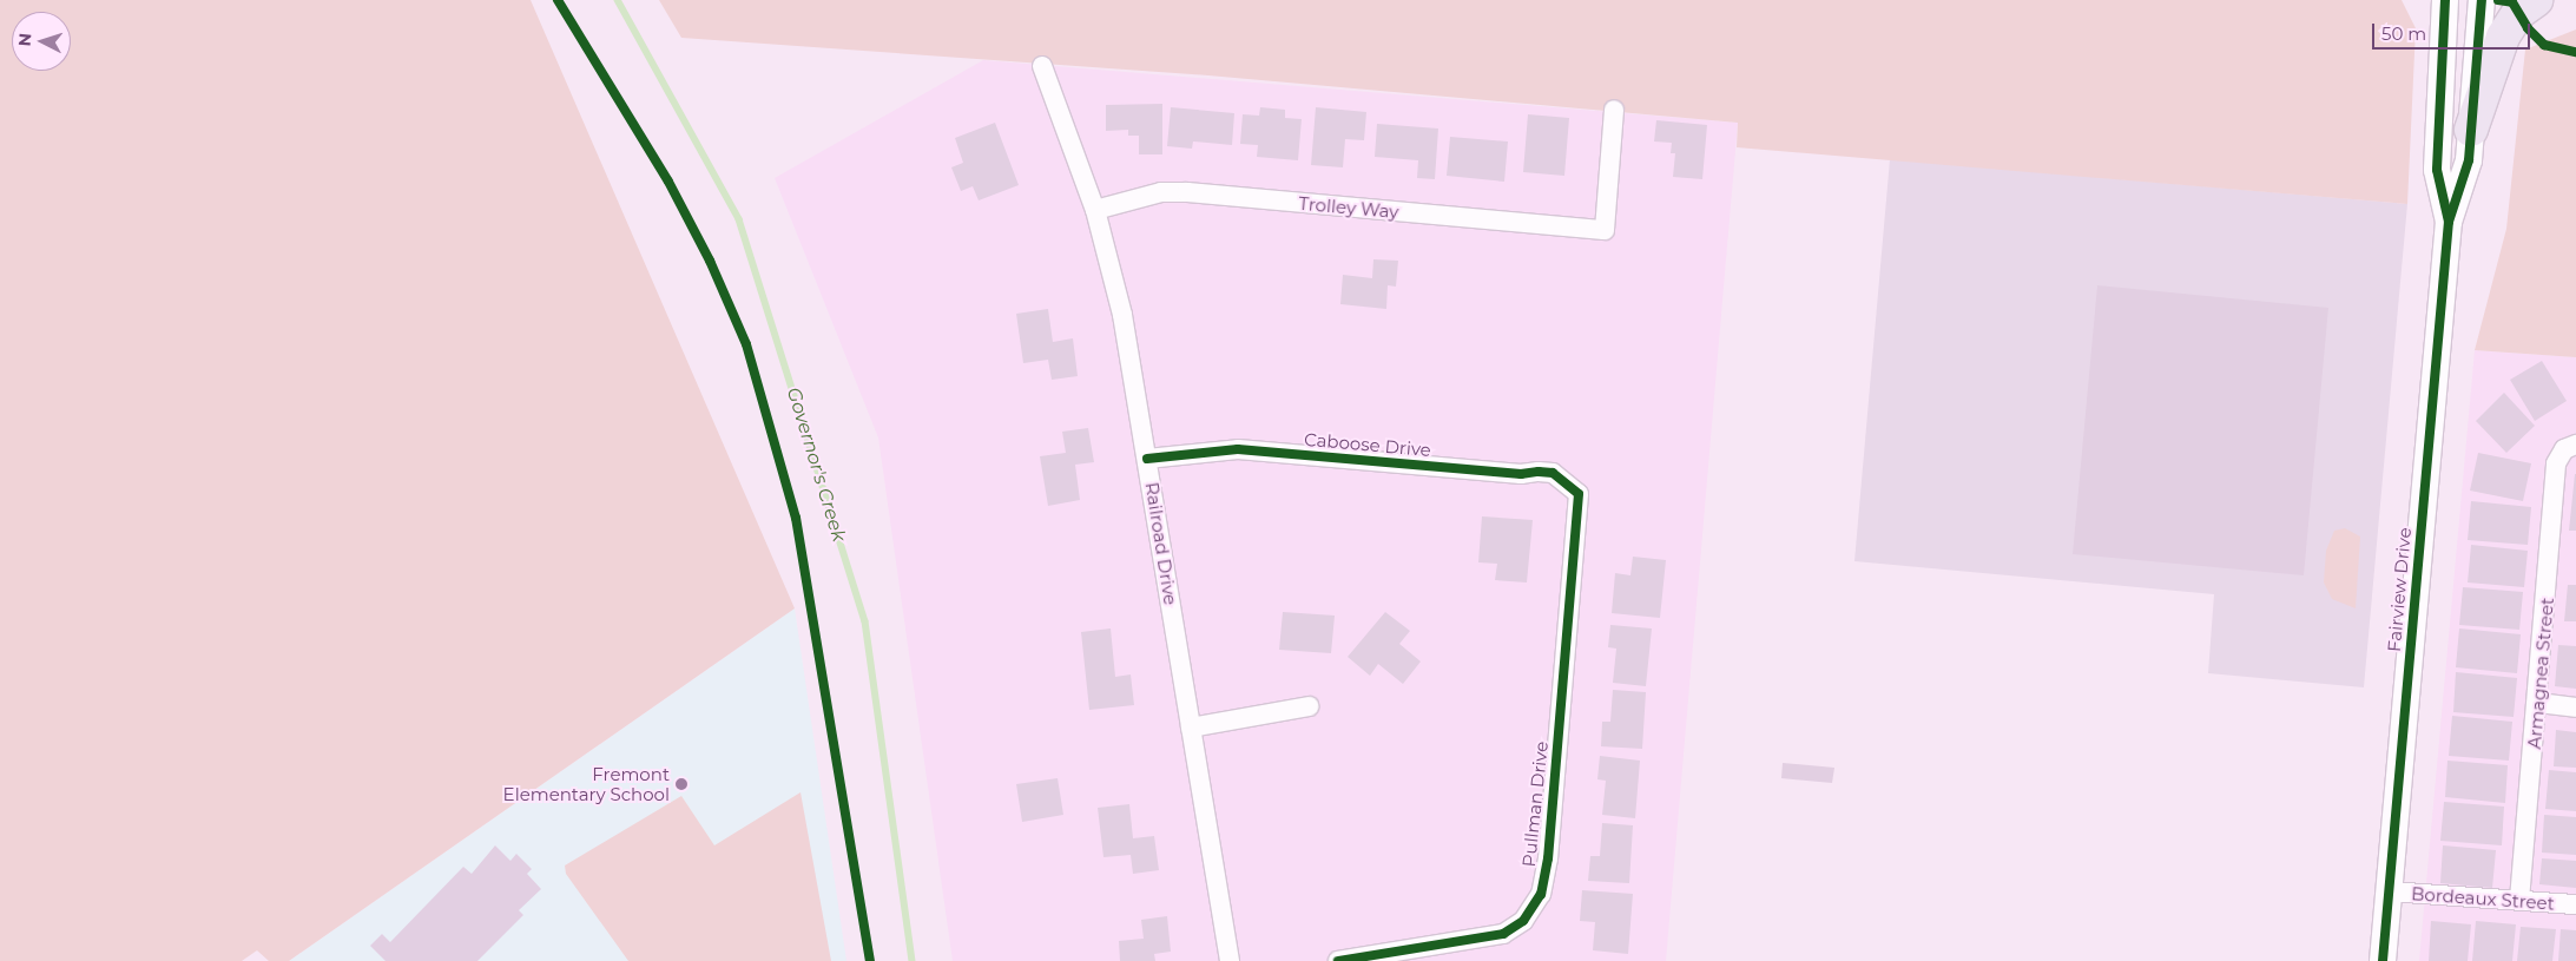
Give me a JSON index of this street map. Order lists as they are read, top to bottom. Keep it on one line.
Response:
{"streets":{"main road":["Fairview Drive"],"street":["Trolley Way","Caboose Drive","Railroad Drive","Armagnea Street","Pullman Drive","Bordeaux Street"]},"crossings":[["Trolley Way","Railroad Drive"],["Caboose Drive","Railroad Drive"],["Caboose Drive","Pullman Drive"],["Fairview Drive","Bordeaux Street"],["Armagnea Street","Bordeaux Street"]],"water":["Governor's Creek"],"places":["Fremont Elementary School"],"scale_bar":"50 m","north":"left"}
